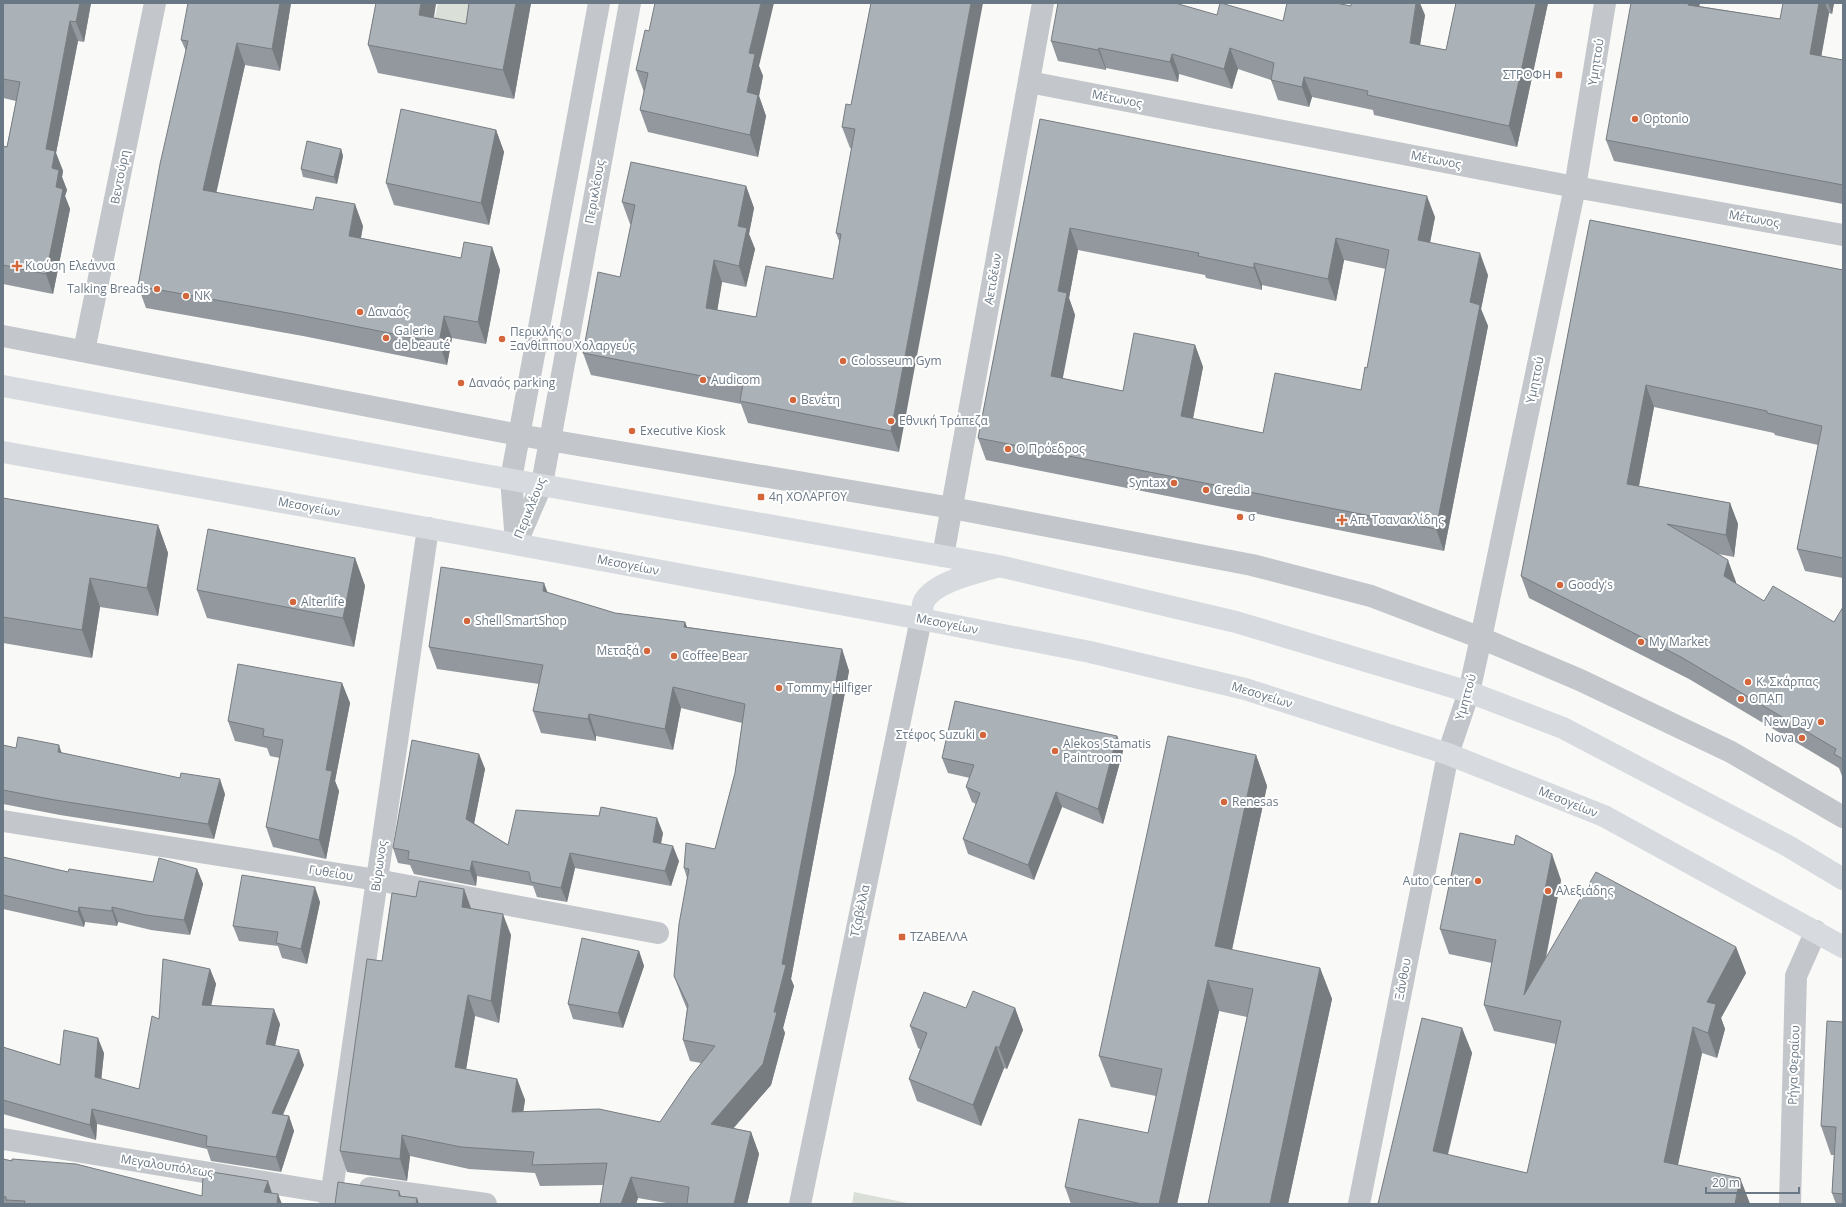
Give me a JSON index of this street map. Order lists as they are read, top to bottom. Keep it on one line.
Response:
{"streets":{"main road":["Μεσογείων"],"street":["Υμηττού","Μέτωνος","Βεντούρη","Περικλέους","Αετιδέων","Βύρωνος","Γυθείου","Τζαβέλλα","Ξάνθου","Ρήγα Φεραίου","Μεγαλουπόλεως"]},"crossings":[["Υμηττού","Μέτωνος"],["Υμηττού","Μεσογείων"],["Υμηττού","Ξάνθου"],["Μέτωνος","Αετιδέων"],["Περικλέους","Μεσογείων"],["Μεσογείων","Βύρωνος"],["Μεσογείων","Τζαβέλλα"],["Μεσογείων","Ξάνθου"],["Μεσογείων","Ρήγα Φεραίου"],["Βύρωνος","Γυθείου"],["Βύρωνος","Μεγαλουπόλεως"]],"places":{"transit":["ΣΤΡΟΦΗ","4η ΧΟΛΑΡΓΟΥ","ΤΖΑΒΕΛΛΑ"],"other":["Optonio","Talking Breads","NK","Δαναός","Galerie de beauté","Περικλής ο Ξανθίππου Χολαργεύς","Colosseum Gym","Audicom","Δαναός parking","Βενέτη","Εθνική Τράπεζα","Executive Kiosk","Ο Πρόεδρος","Syntax","Credia","σ","Goody's","Alterlife","Shell SmartShop","My Market","Μεταξά","Coffee Bear","Κ. Σκάρπας","Tommy Hilfiger","ΟΠΑΠ","New Day","Στέφος Suzuki","Nova","Alekos Stamatis Paintroom","Renesas","Auto Center","Αλεξιάδης"],"health":["Κιούση Ελεάννα","Απ. Τσανακλίδης"]},"scale_bar":"20 m"}
